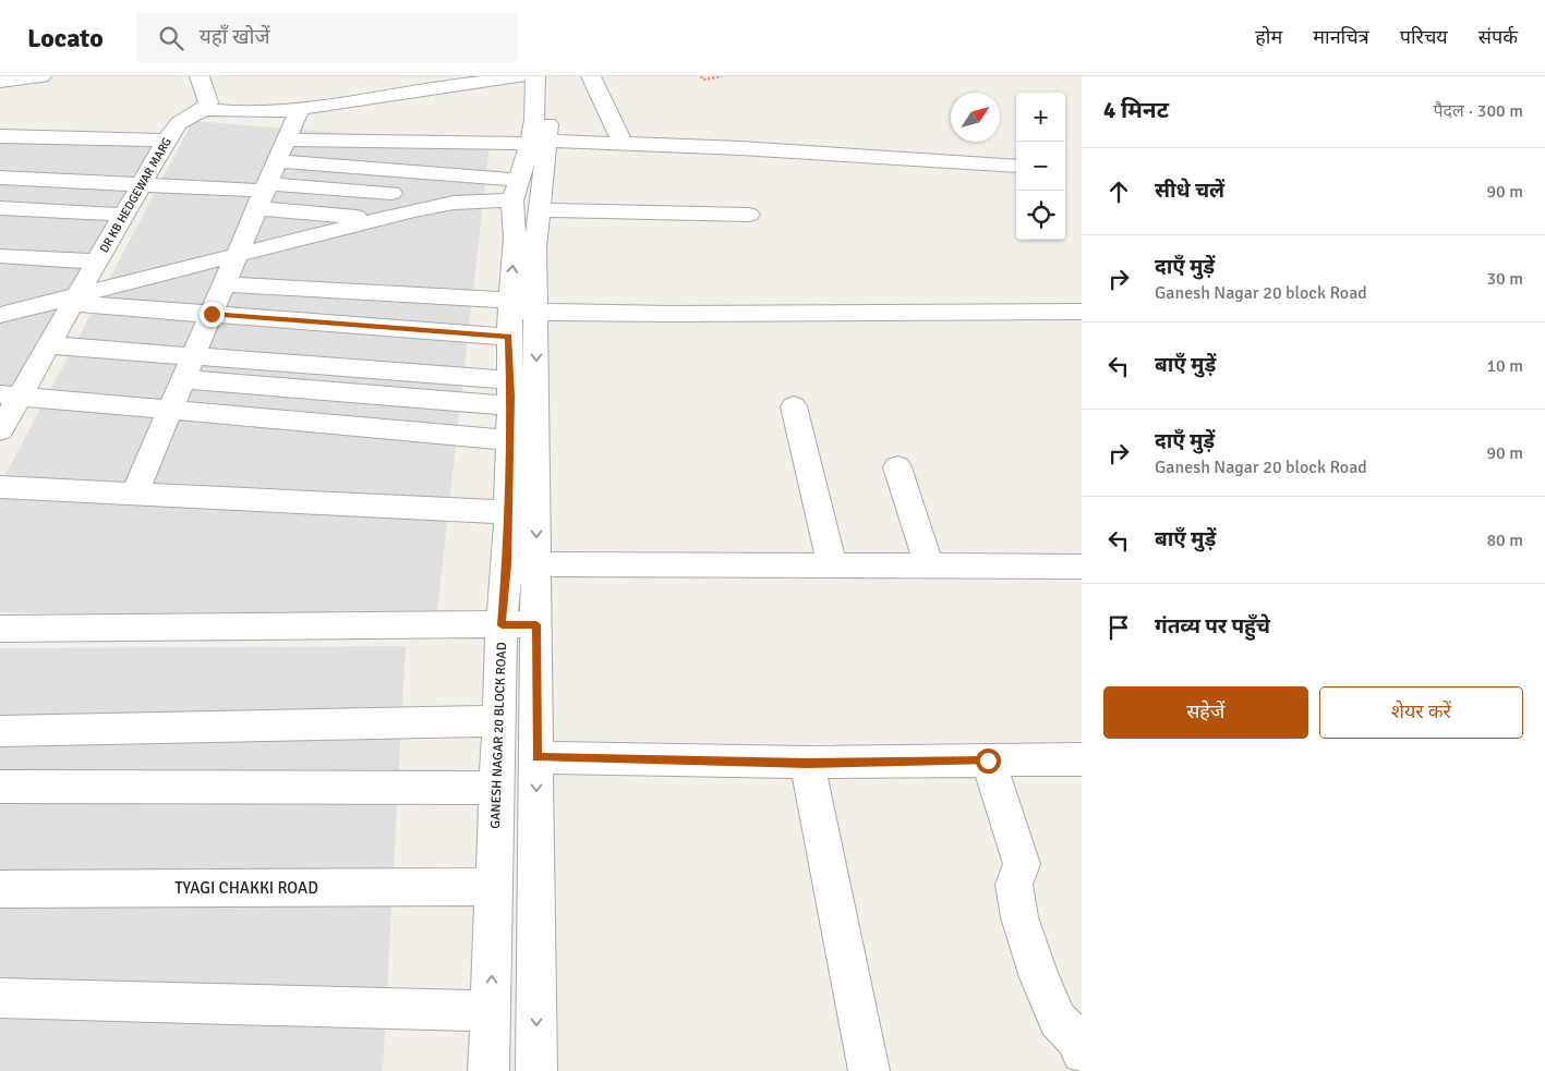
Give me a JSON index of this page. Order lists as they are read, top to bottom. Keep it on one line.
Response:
{"streets":{"street":["DR KB HEDGEWAR MARG","GANESH NAGAR 20 BLOCK ROAD","TYAGI CHAKKI ROAD"]},"crossings":[["GANESH NAGAR 20 BLOCK ROAD","TYAGI CHAKKI ROAD"]],"north":"top right","page":{"header":"Locato","search":"यहाँ खोजें","nav":["होम","मानचित्र","परिचय","संपर्क"],"heading":["4 मिनट","पैदल · 300 m"],"map_buttons":["+","−"],"list":[["सीधे चलें","90 m"],["दाएँ मुड़ें","Ganesh Nagar 20 block Road","30 m"],["बाएँ मुड़ें","10 m"],["दाएँ मुड़ें","Ganesh Nagar 20 block Road","90 m"],["बाएँ मुड़ें","80 m"],"गंतव्य पर पहुँचे"],"buttons":["सहेजें","शेयर करें"]}}
